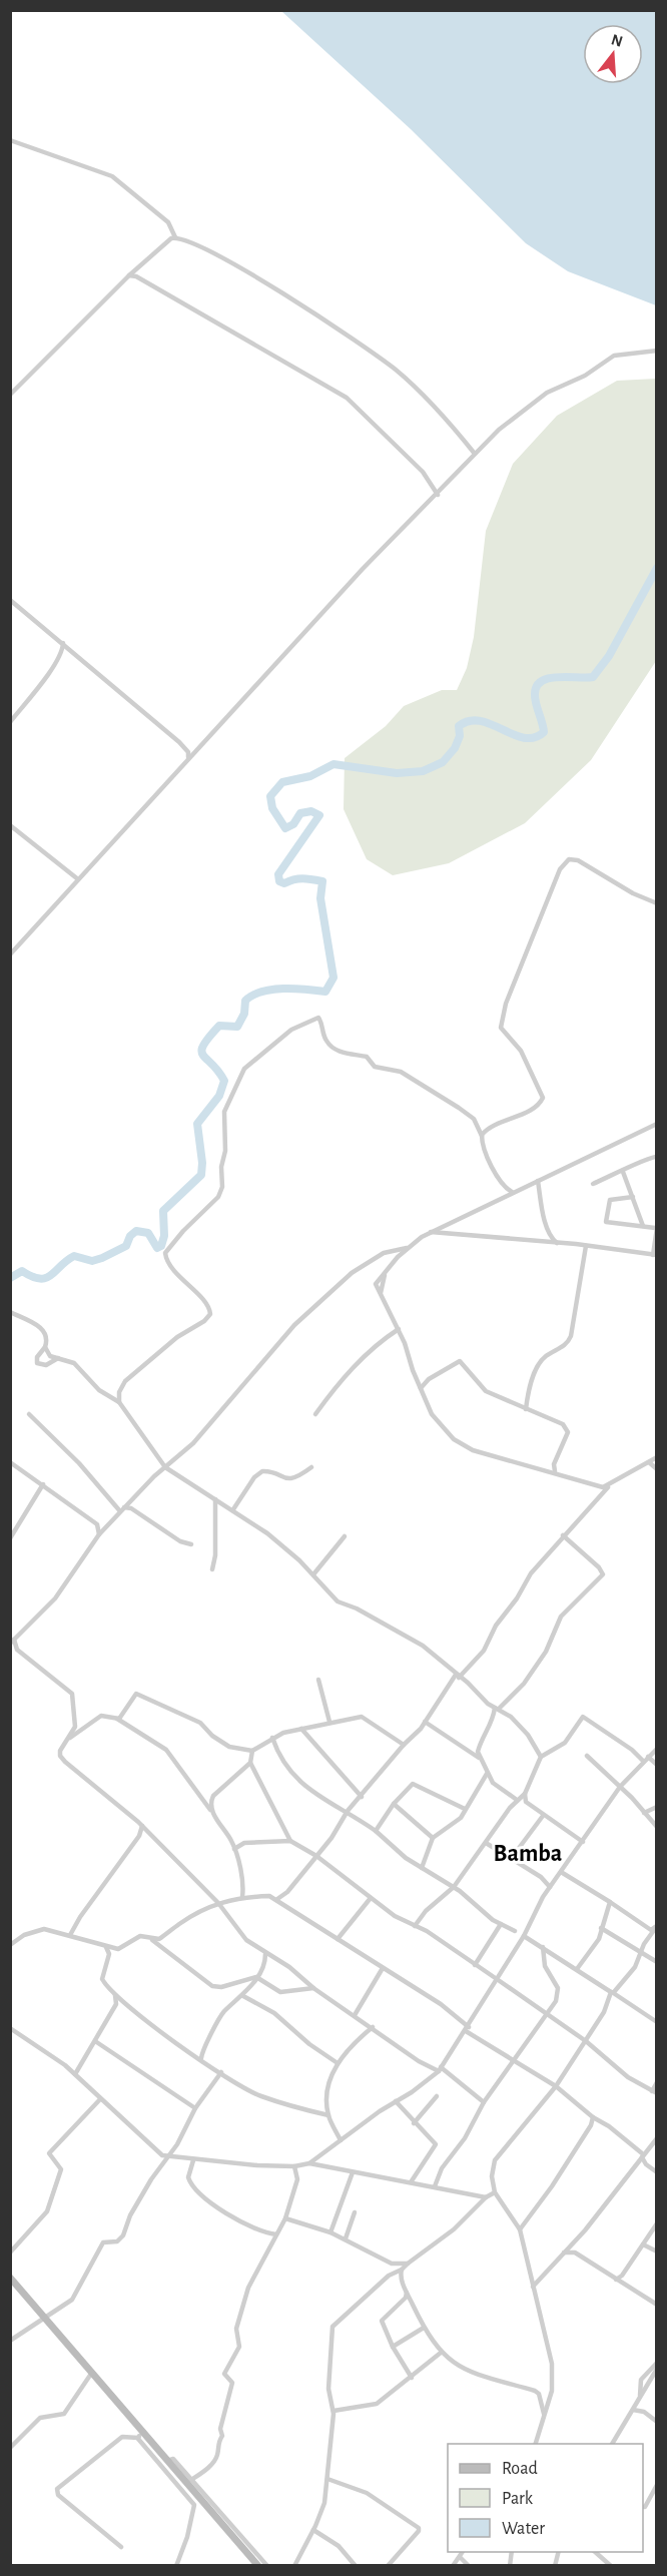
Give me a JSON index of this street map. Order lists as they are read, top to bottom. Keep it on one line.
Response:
{"districts":["Bamba"],"legend":["Road","Park","Water"],"north":"top"}
